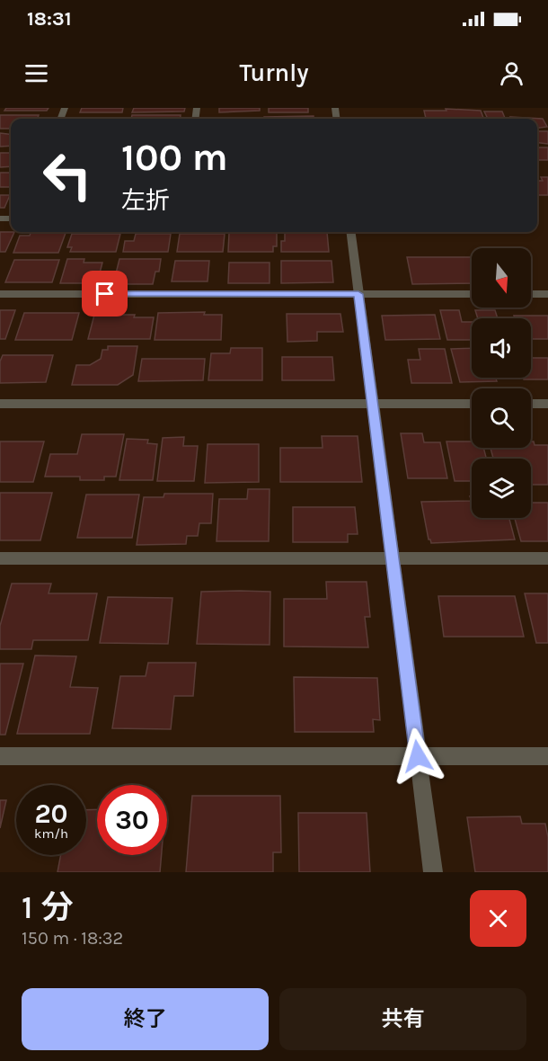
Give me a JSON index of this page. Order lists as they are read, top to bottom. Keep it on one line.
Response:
{"north":"bottom","page":{"status":"18:31","header":"Turnly","turn":["100 m","左折"],"speed":"20 km/h","limit":"30","heading":["1 分","150 m · 18:32"],"buttons":["終了","共有"]}}
